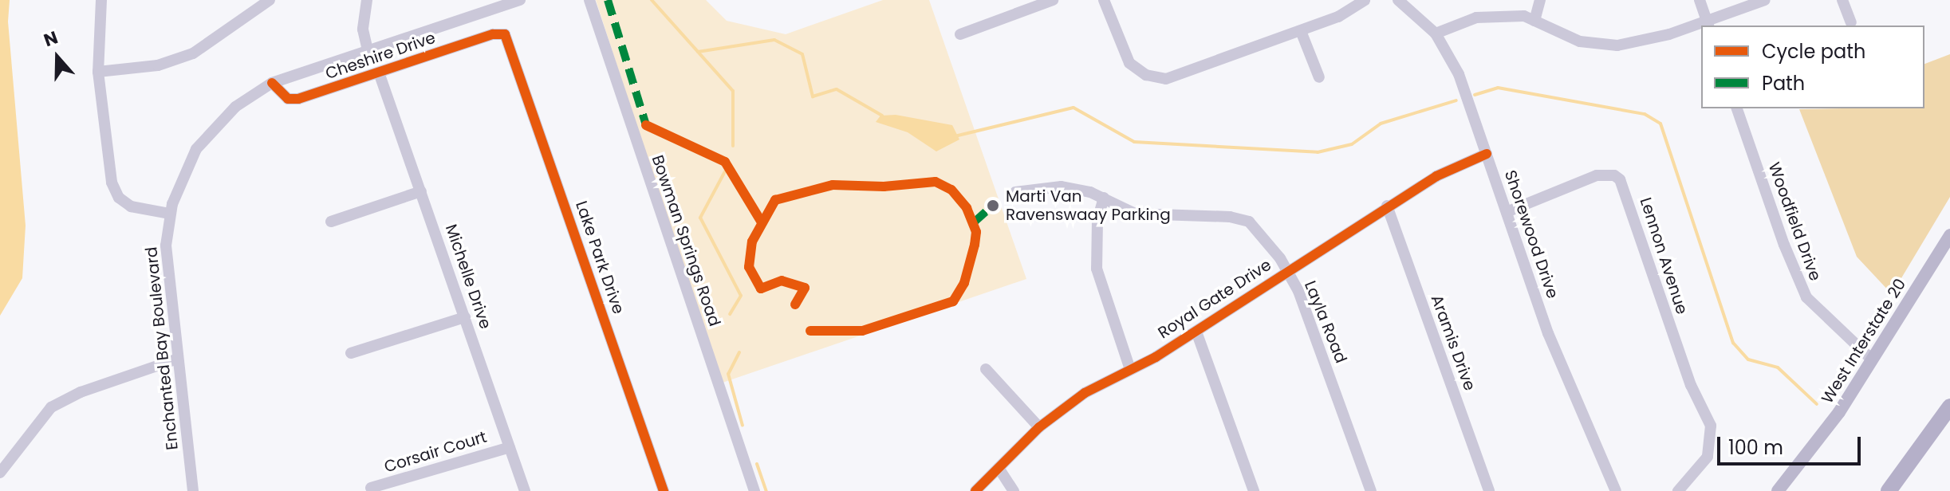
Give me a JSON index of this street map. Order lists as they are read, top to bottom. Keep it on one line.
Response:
{"streets":{"main road":["West Interstate 20"],"street":["Cheshire Drive","Woodfield Drive","Shorewood Drive","Bowman Springs Road","Lennon Avenue","Lake Park Drive","Michelle Drive","Royal Gate Drive","Layla Road","Aramis Drive","Enchanted Bay Boulevard","Corsair Court"]},"crossings":[["Cheshire Drive","Lake Park Drive"],["Cheshire Drive","Michelle Drive"],["Cheshire Drive","Enchanted Bay Boulevard"],["Woodfield Drive","West Interstate 20"],["Shorewood Drive","Lennon Avenue"],["Shorewood Drive","Royal Gate Drive"],["Michelle Drive","Corsair Court"],["Royal Gate Drive","Layla Road"],["Royal Gate Drive","Aramis Drive"]],"places":["Marti Van Ravenswaay Parking"],"legend":["Cycle path","Path"],"scale_bar":"100 m","north":"top"}
